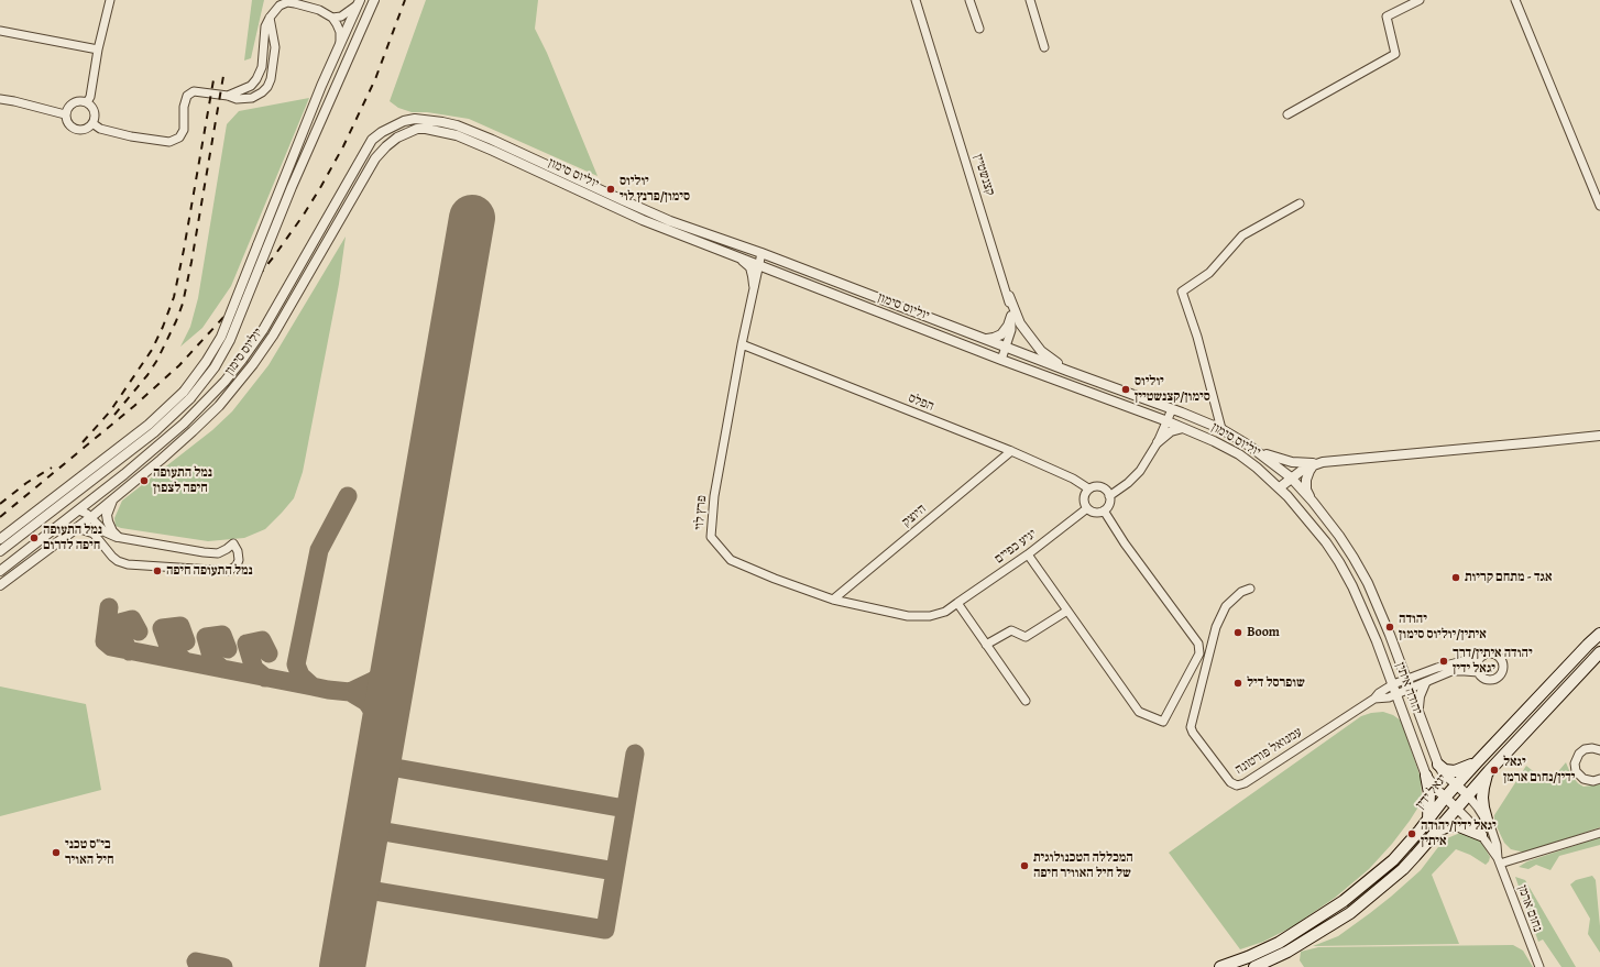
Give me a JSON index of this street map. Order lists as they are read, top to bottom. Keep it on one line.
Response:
{"streets":{"main road":["יגאל ידין"],"street":["יוליוס סימון","קצנשטיין","הפלס","פרץ לוי","היוצק","יגיע כפיים","יהודה איתין","עמנואל פורטונה","נחום ארמן"]},"crossings":[["יוליוס סימון","קצנשטיין"],["יוליוס סימון","פרץ לוי"],["יוליוס סימון","יהודה איתין"],["הפלס","פרץ לוי"],["הפלס","היוצק"],["הפלס","יגיע כפיים"],["פרץ לוי","היוצק"],["פרץ לוי","יגיע כפיים"],["יהודה איתין","עמנואל פורטונה"],["יהודה איתין","יגאל ידין"],["יהודה איתין","נחום ארמן"]],"places":["יוליוס סימון/פרנץ לוי","יוליוס סימון/קצנשטיין","נמל התעופה חיפה לצפון","נמל התעופה חיפה לדרום","נמל התעופה חיפה","אגד - מתחם קריות","יהודה איתין/יוליוס סימון","Boom","יהודה איתין/דרך יגאל ידין","שופרסל דיל","יגאל ידין/נחום ארמן","יגאל ידין/יהודה איתין","בי\"ס טכני חיל האויר","המכללה הטכנולוגית של חיל האוויר חיפה"]}
